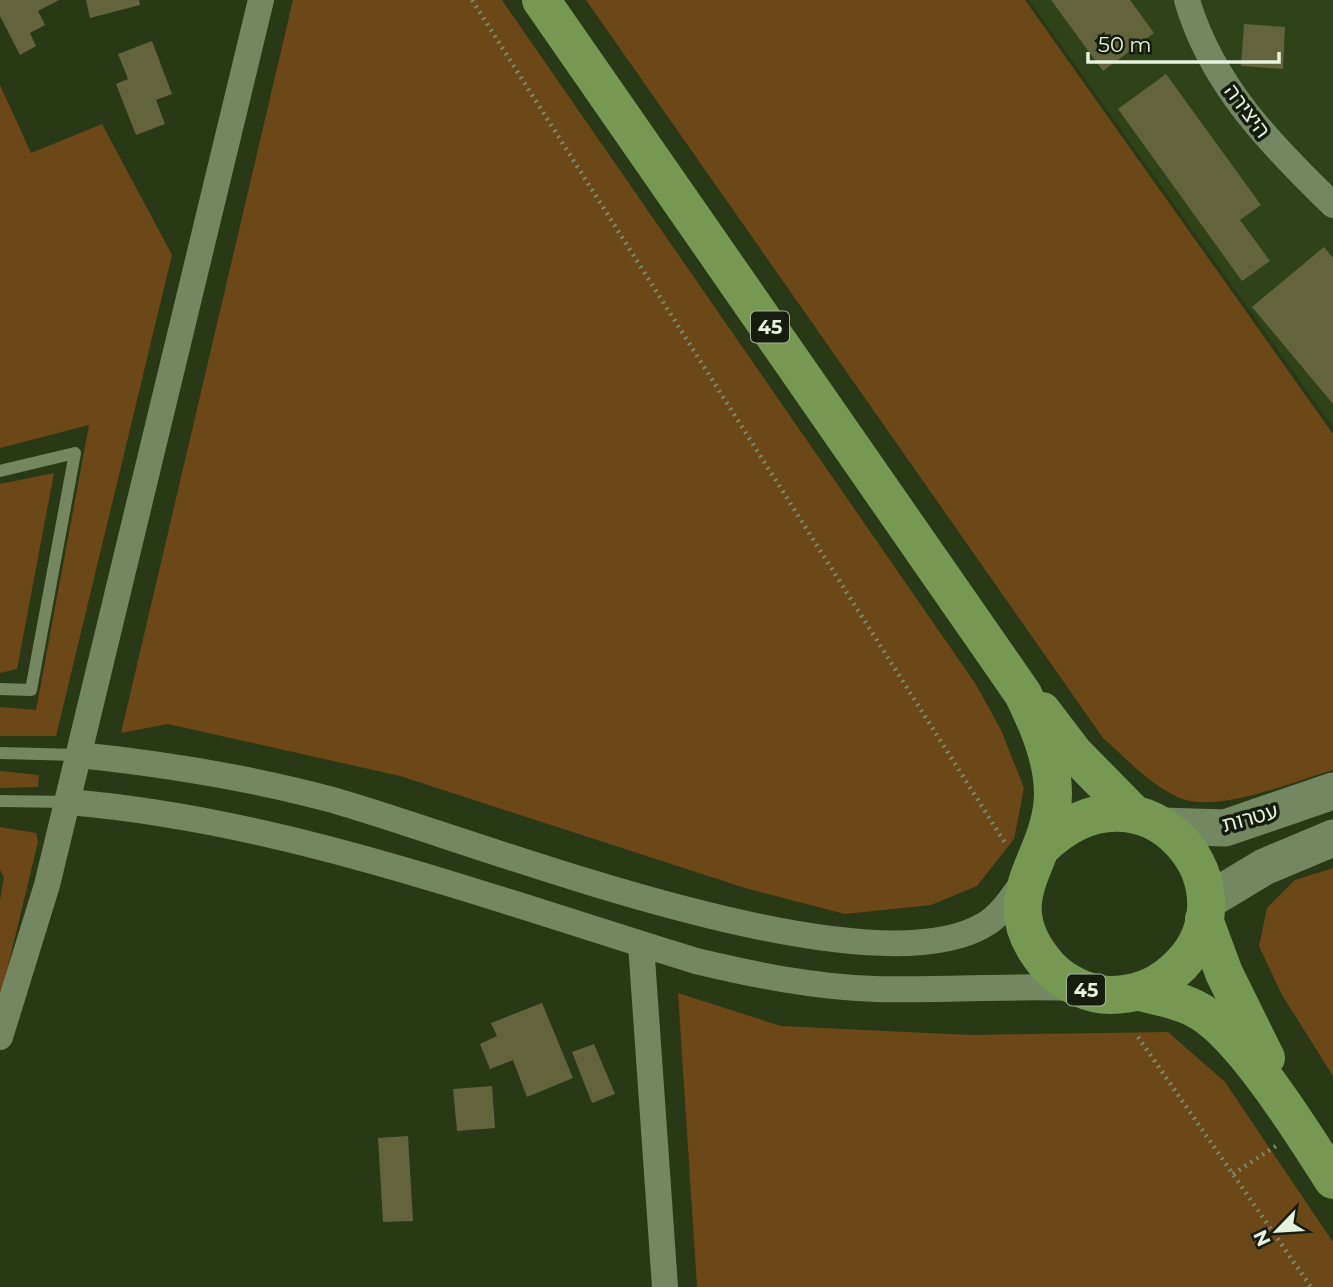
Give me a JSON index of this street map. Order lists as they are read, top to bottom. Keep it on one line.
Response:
{"streets":{"highway":["45"],"street":["היצירה","עטרות"]},"crossings":[["45","עטרות"]],"scale_bar":"50 m","north":"bottom left"}
